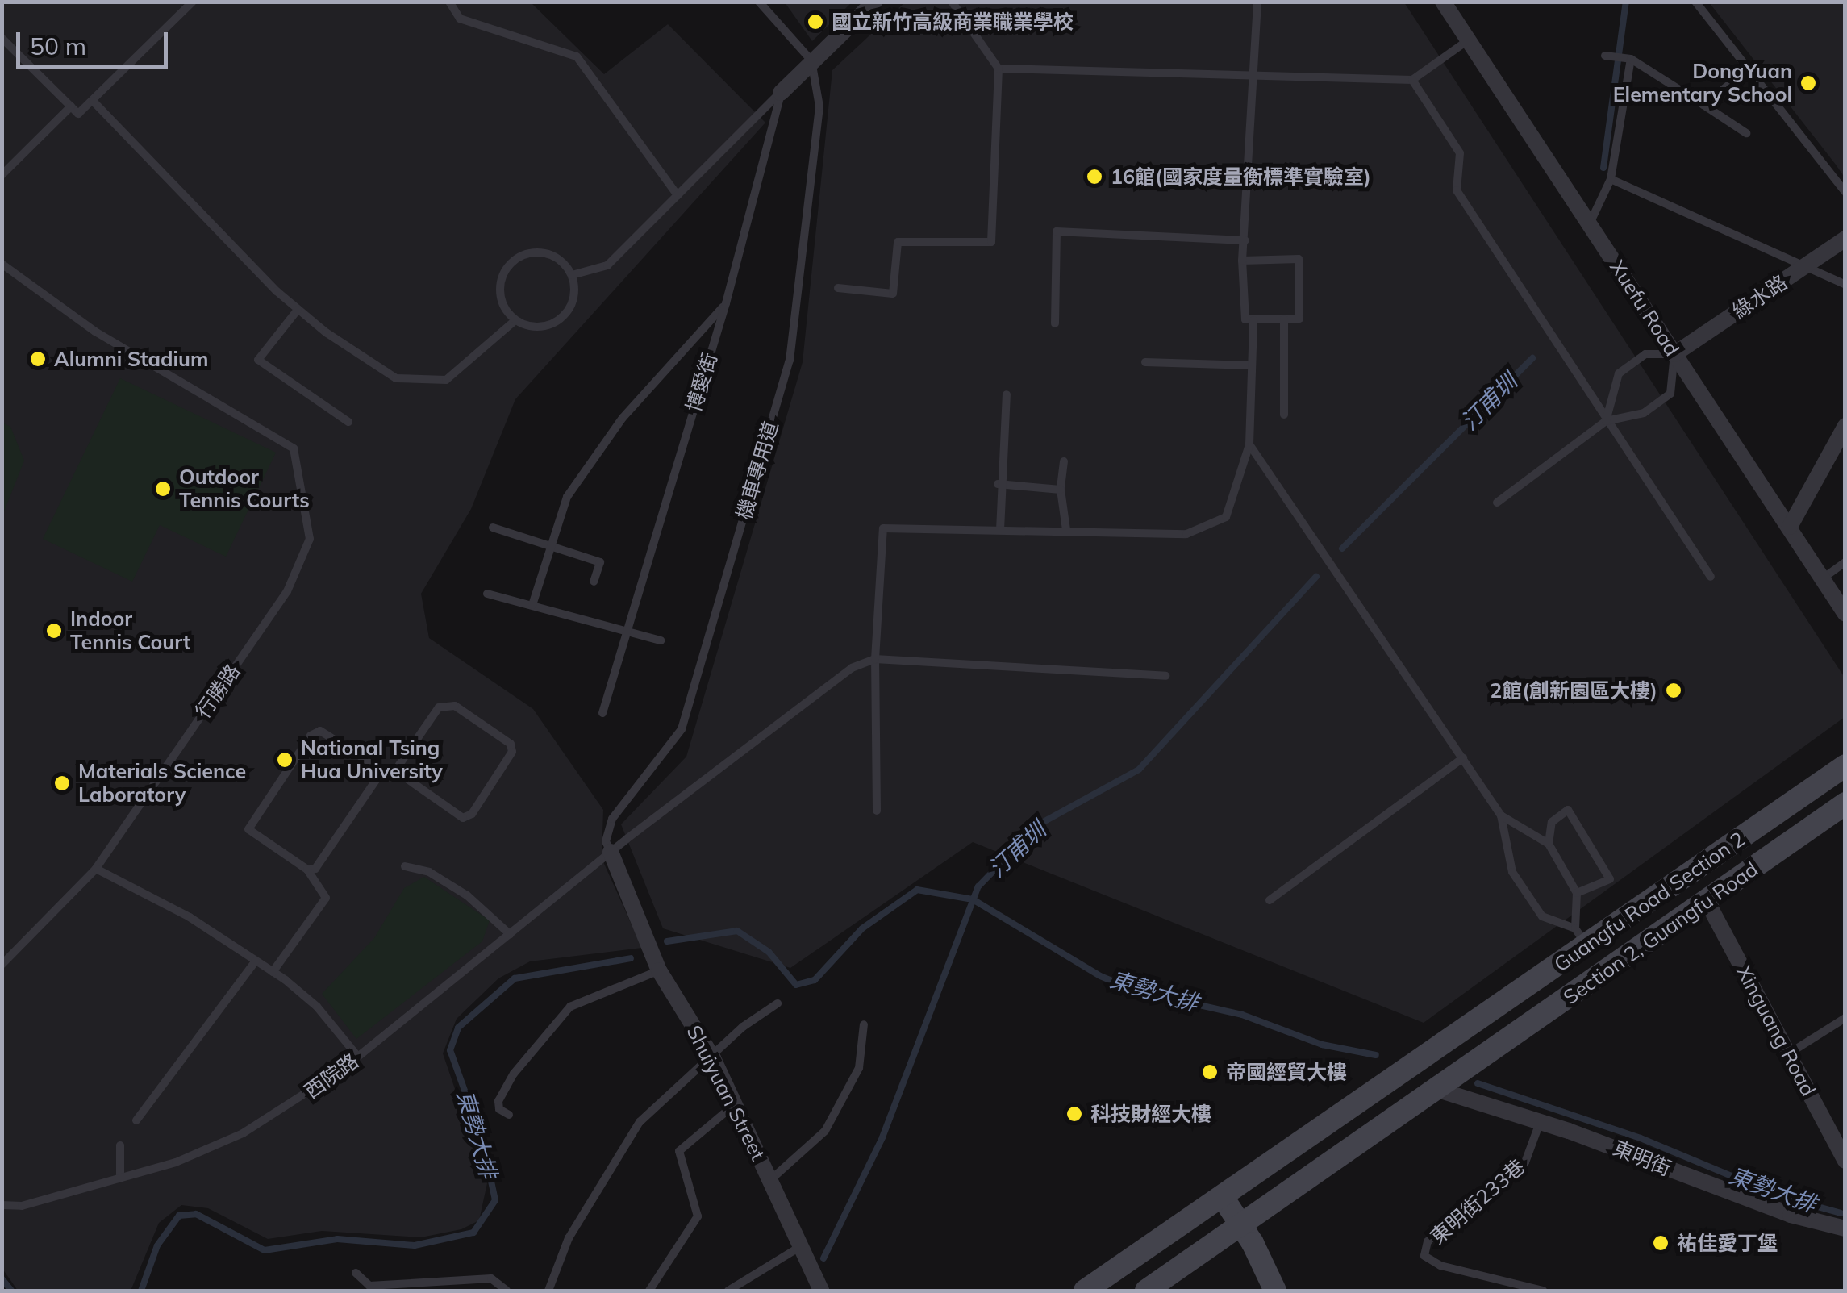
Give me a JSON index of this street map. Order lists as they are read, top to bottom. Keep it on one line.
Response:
{"streets":{"main road":["Guangfu Road Section 2","Section 2, Guangfu Road"],"street":["綠水路","Xuefu Road","博愛街","Xinguang Road","Shuiyuan Street","東明街"],"lane":["機車專用道","行勝路","西院路","東明街233巷"]},"crossings":[["綠水路","Xuefu Road"],["博愛街","機車專用道"],["機車專用道","西院路"],["機車專用道","Shuiyuan Street"],["Section 2, Guangfu Road","Xinguang Road"],["Section 2, Guangfu Road","東明街"],["西院路","Shuiyuan Street"],["東明街","東明街233巷"]],"water":["汀甫圳","東勢大排"],"places":["國立新竹高級商業職業學校","DongYuan Elementary School","16館(國家度量衡標準實驗室)","Alumni Stadium","Outdoor Tennis Courts","Indoor Tennis Court","2館(創新園區大樓)","National Tsing Hua University","Materials Science Laboratory","帝國經貿大樓","科技財經大樓","祐佳愛丁堡"],"scale_bar":"50 m"}
